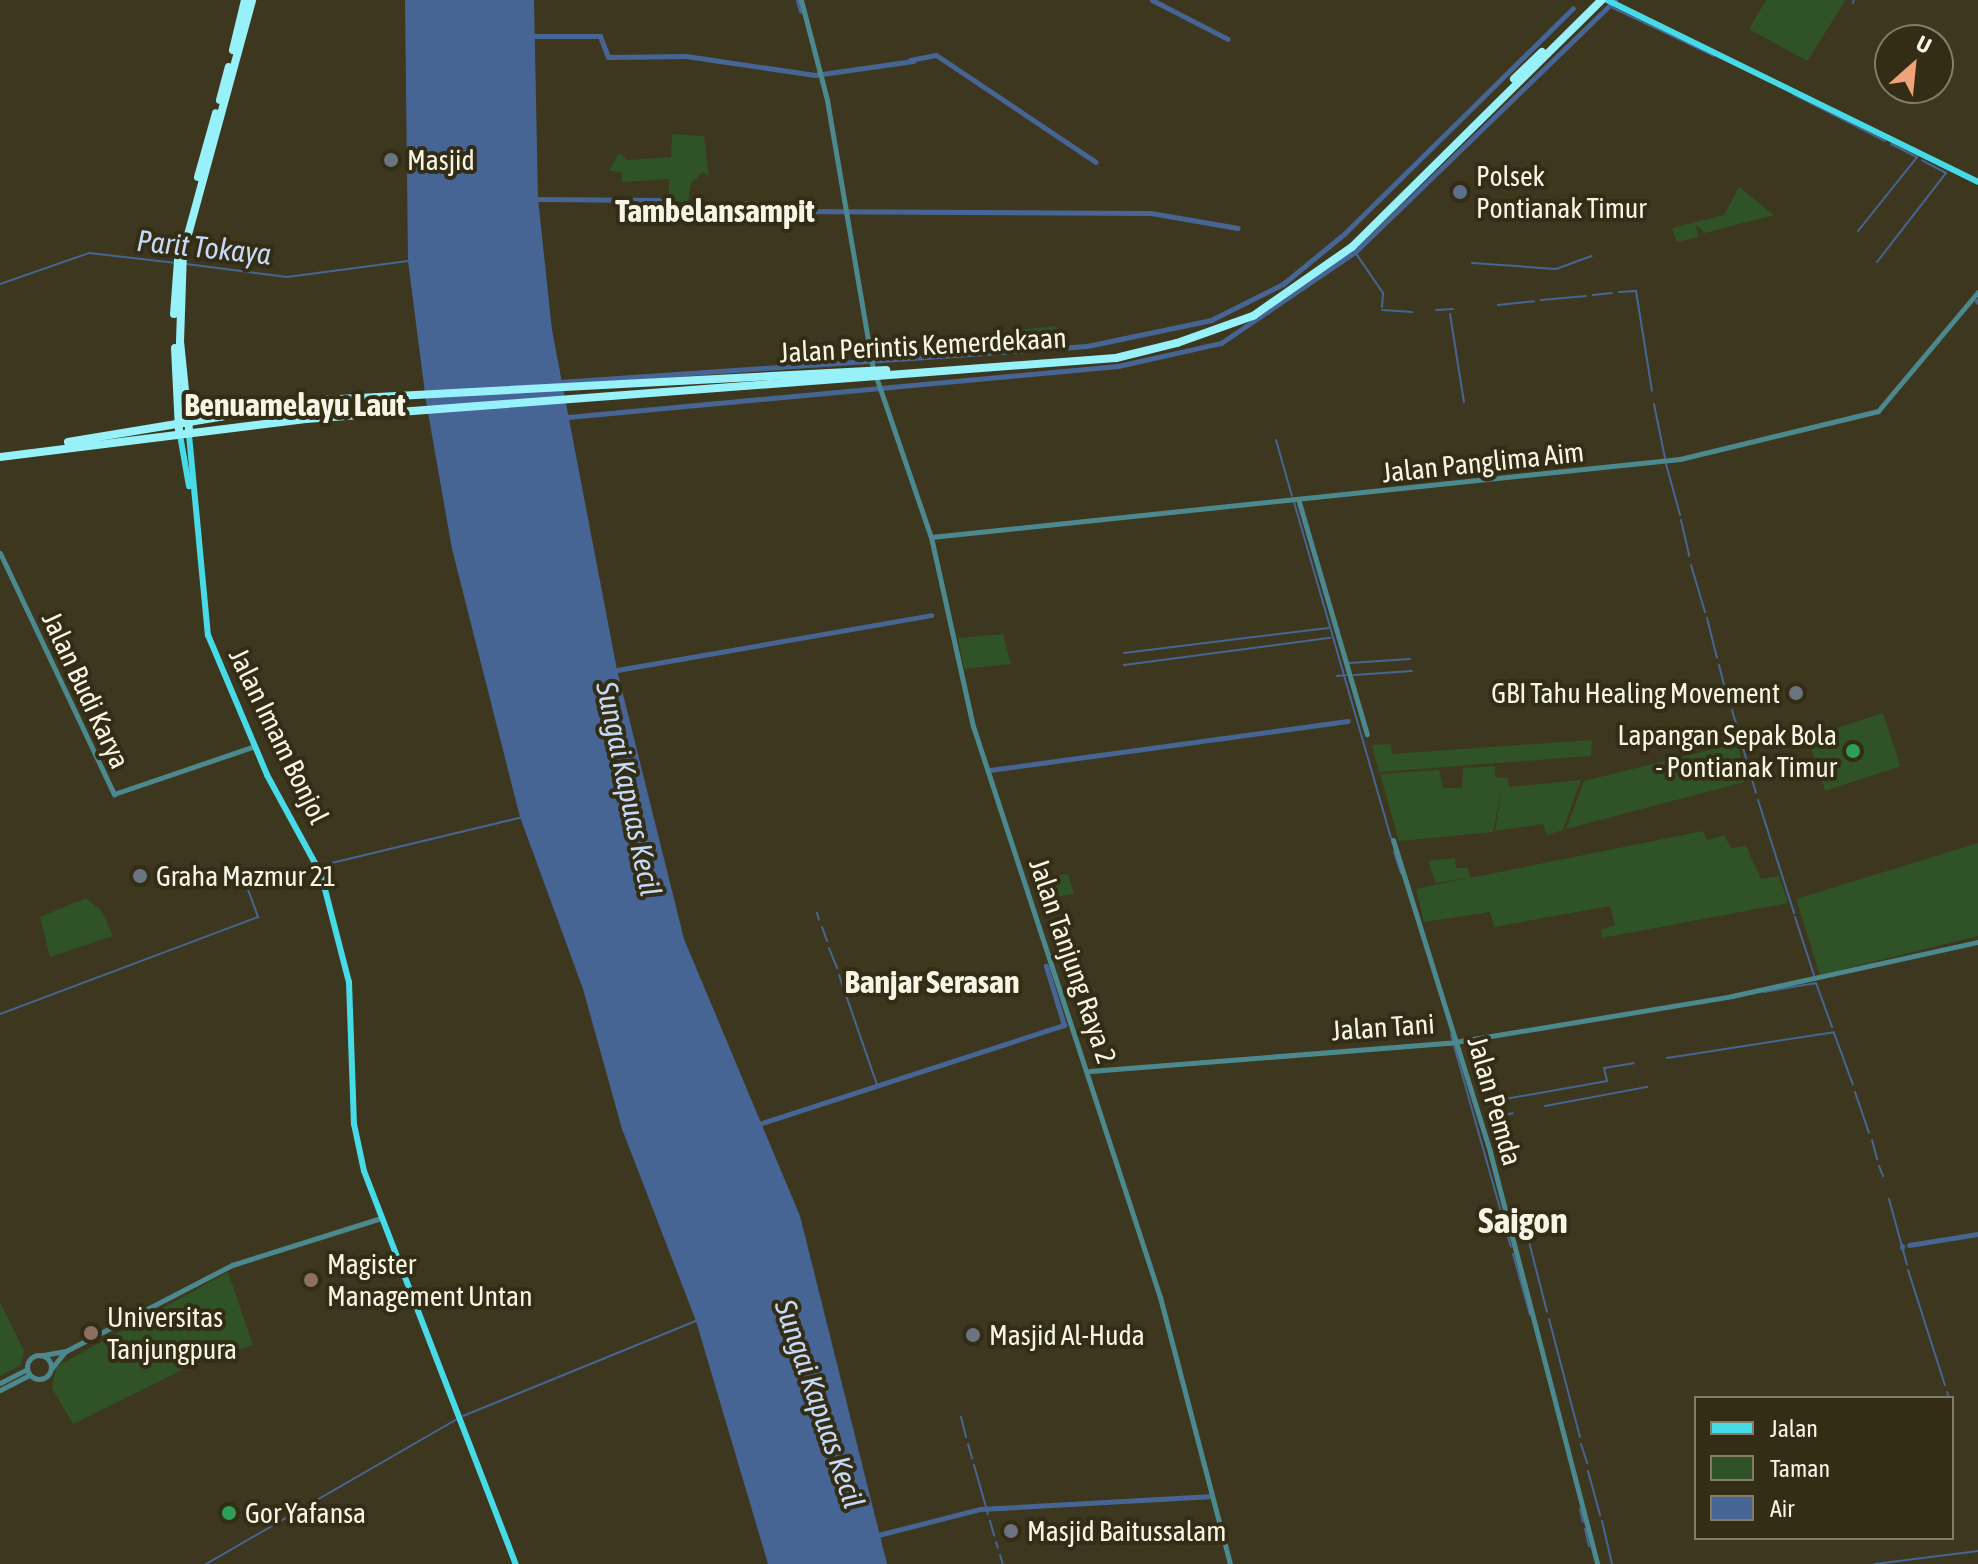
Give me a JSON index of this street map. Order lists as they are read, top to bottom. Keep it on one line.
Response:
{"streets":{"highway":["Jalan Perintis Kemerdekaan"],"main road":["Jalan Imam Bonjol"],"street":["Jalan Panglima Aim","Jalan Budi Karya","Jalan Tanjung Raya 2","Jalan Tani","Jalan Pemda"]},"crossings":[["Jalan Perintis Kemerdekaan","Jalan Imam Bonjol"],["Jalan Perintis Kemerdekaan","Jalan Tanjung Raya 2"],["Jalan Panglima Aim","Jalan Tanjung Raya 2"],["Jalan Budi Karya","Jalan Imam Bonjol"],["Jalan Tanjung Raya 2","Jalan Tani"],["Jalan Tani","Jalan Pemda"]],"districts":["Tambelansampit","Benuamelayu Laut","Banjar Serasan","Saigon"],"water":["Parit Tokaya","Sungai Kapuas Kecil"],"places":["Masjid","Polsek Pontianak Timur","GBI Tahu Healing Movement","Lapangan Sepak Bola - Pontianak Timur","Graha Mazmur 21","Magister Management Untan","Universitas Tanjungpura","Masjid Al-Huda","Gor Yafansa","Masjid Baitussalam"],"legend":["Jalan","Taman","Air"],"north":"top right"}
